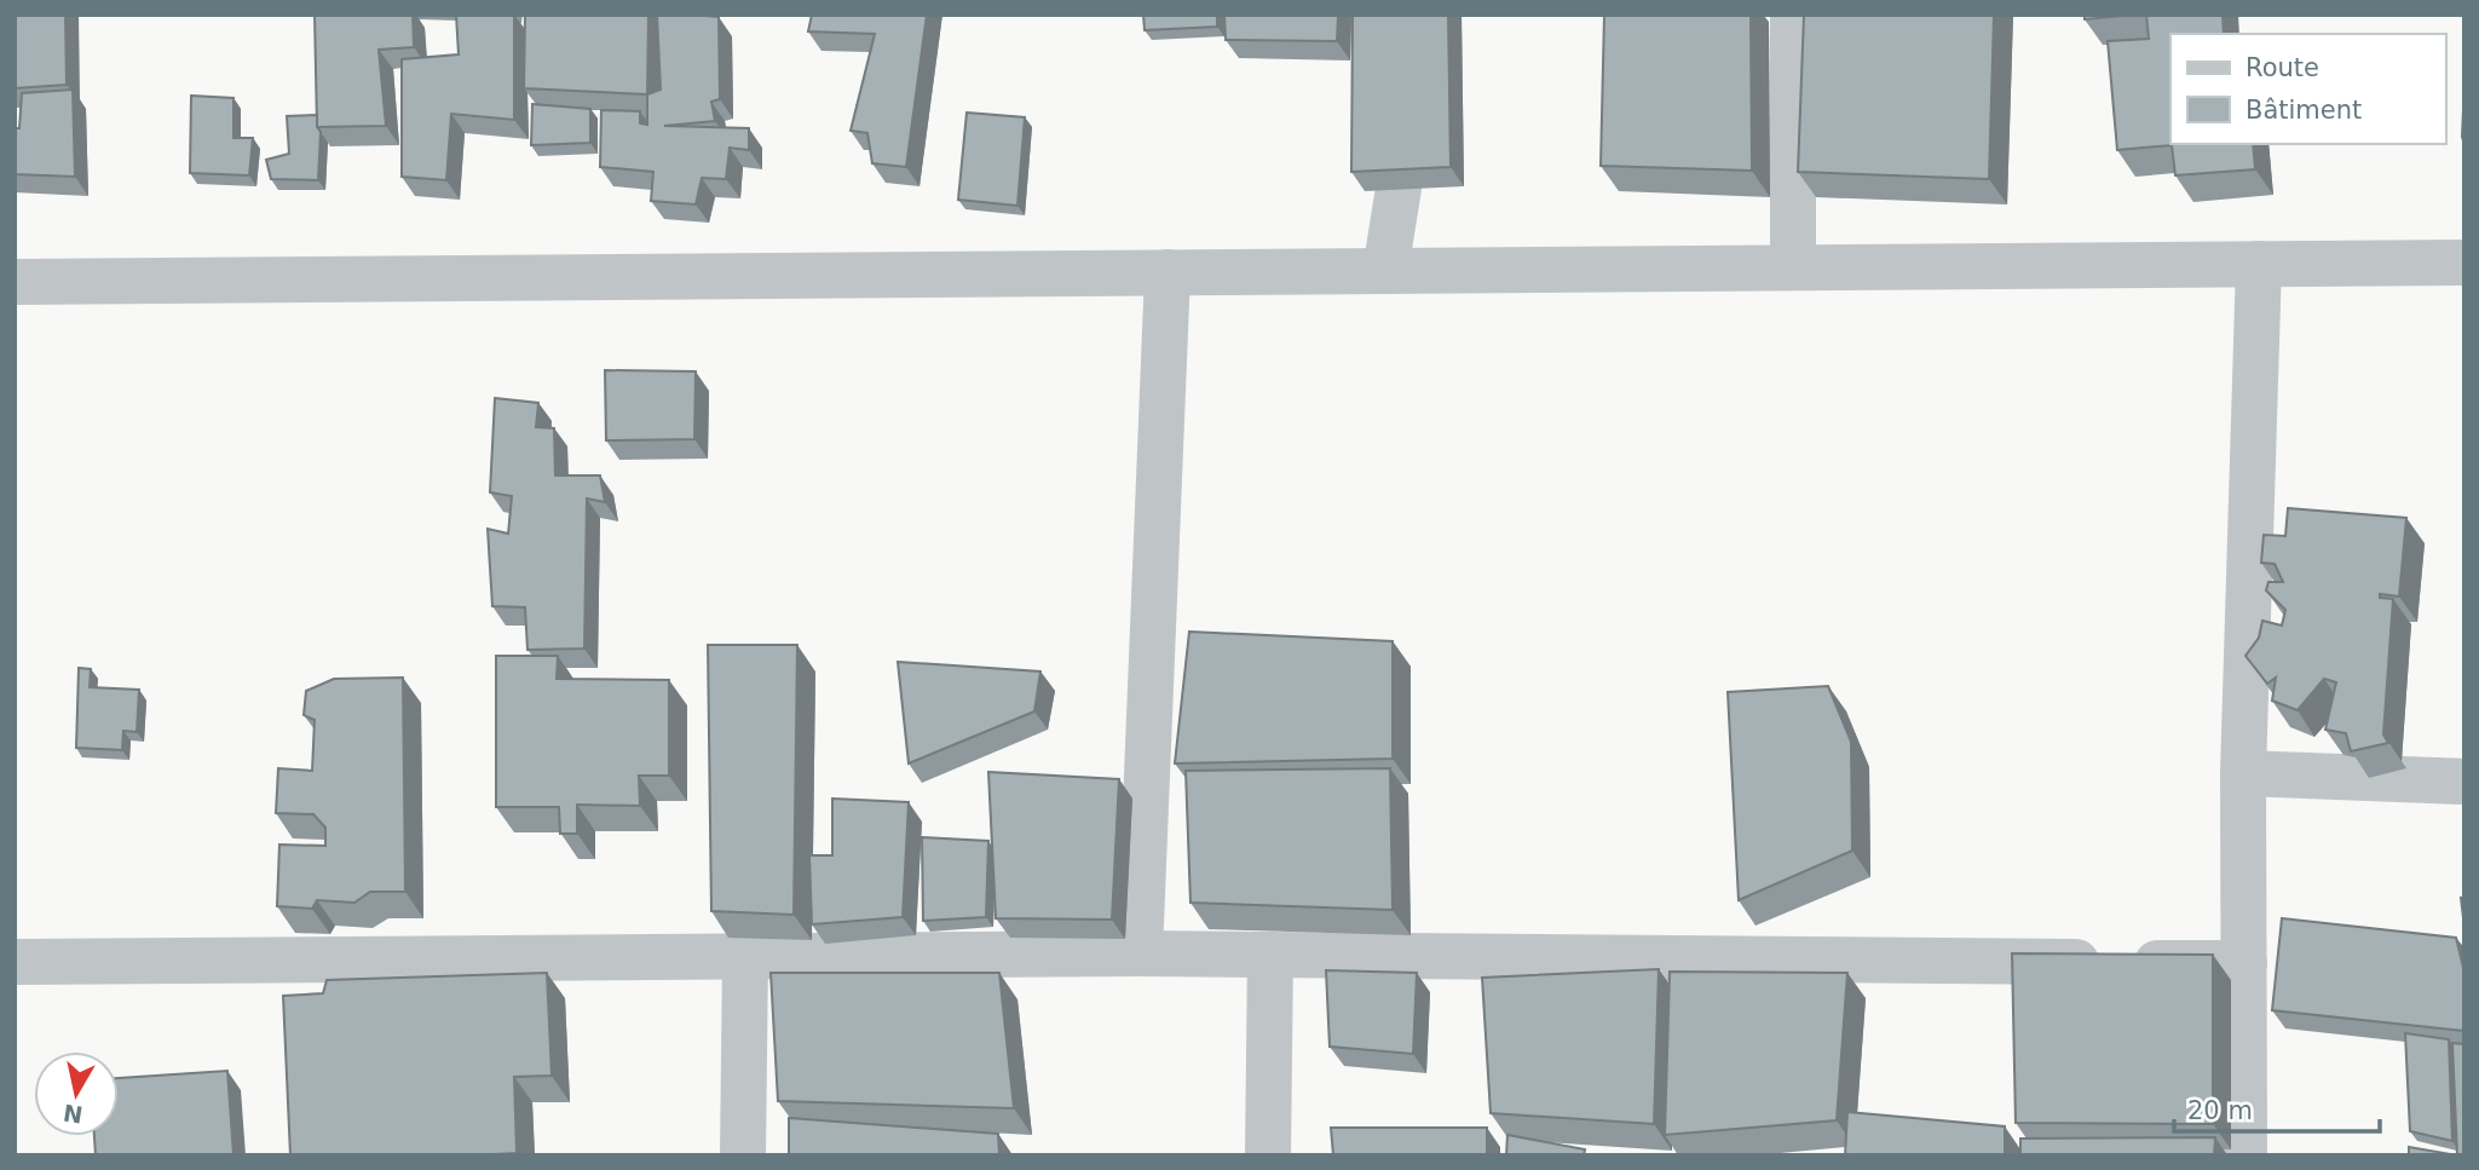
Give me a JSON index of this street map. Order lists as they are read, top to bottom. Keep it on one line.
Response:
{"legend":["Route","Bâtiment"],"scale_bar":"20 m","north":"bottom"}
